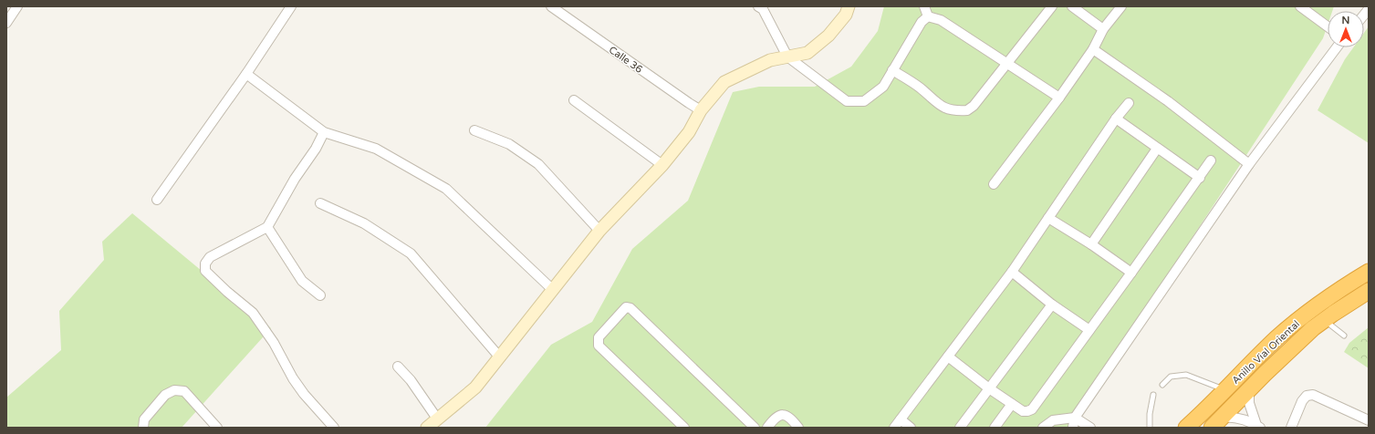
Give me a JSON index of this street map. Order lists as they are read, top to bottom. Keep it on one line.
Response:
{"streets":{"highway":["Anillo Vial Oriental"],"street":["Calle 36"]},"north":"top"}
